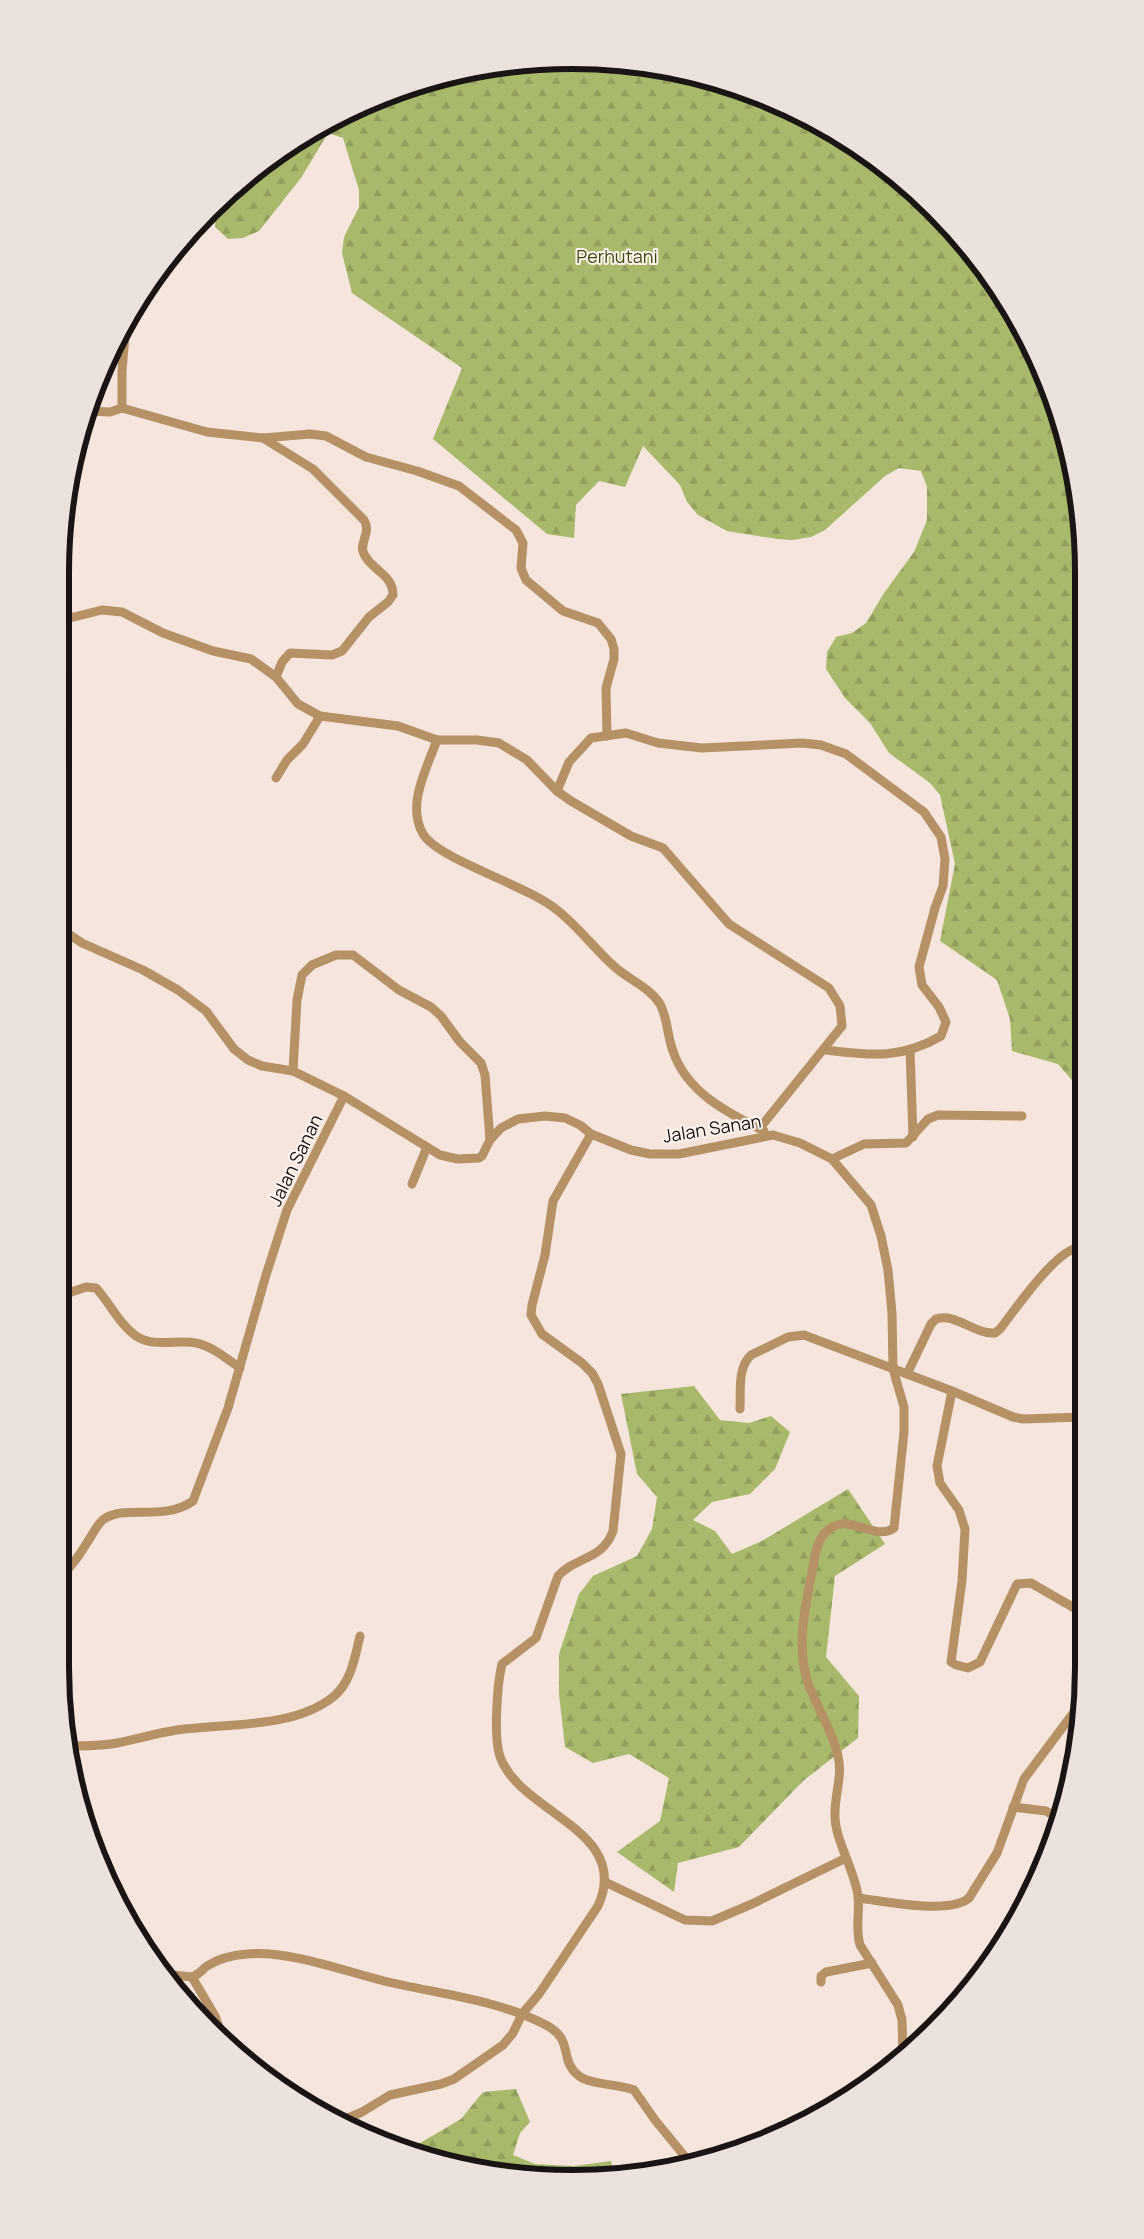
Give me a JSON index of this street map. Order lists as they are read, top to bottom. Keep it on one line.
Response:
{"streets":{"street":["Jalan Sanan"]},"parks":["Perhutani"]}
